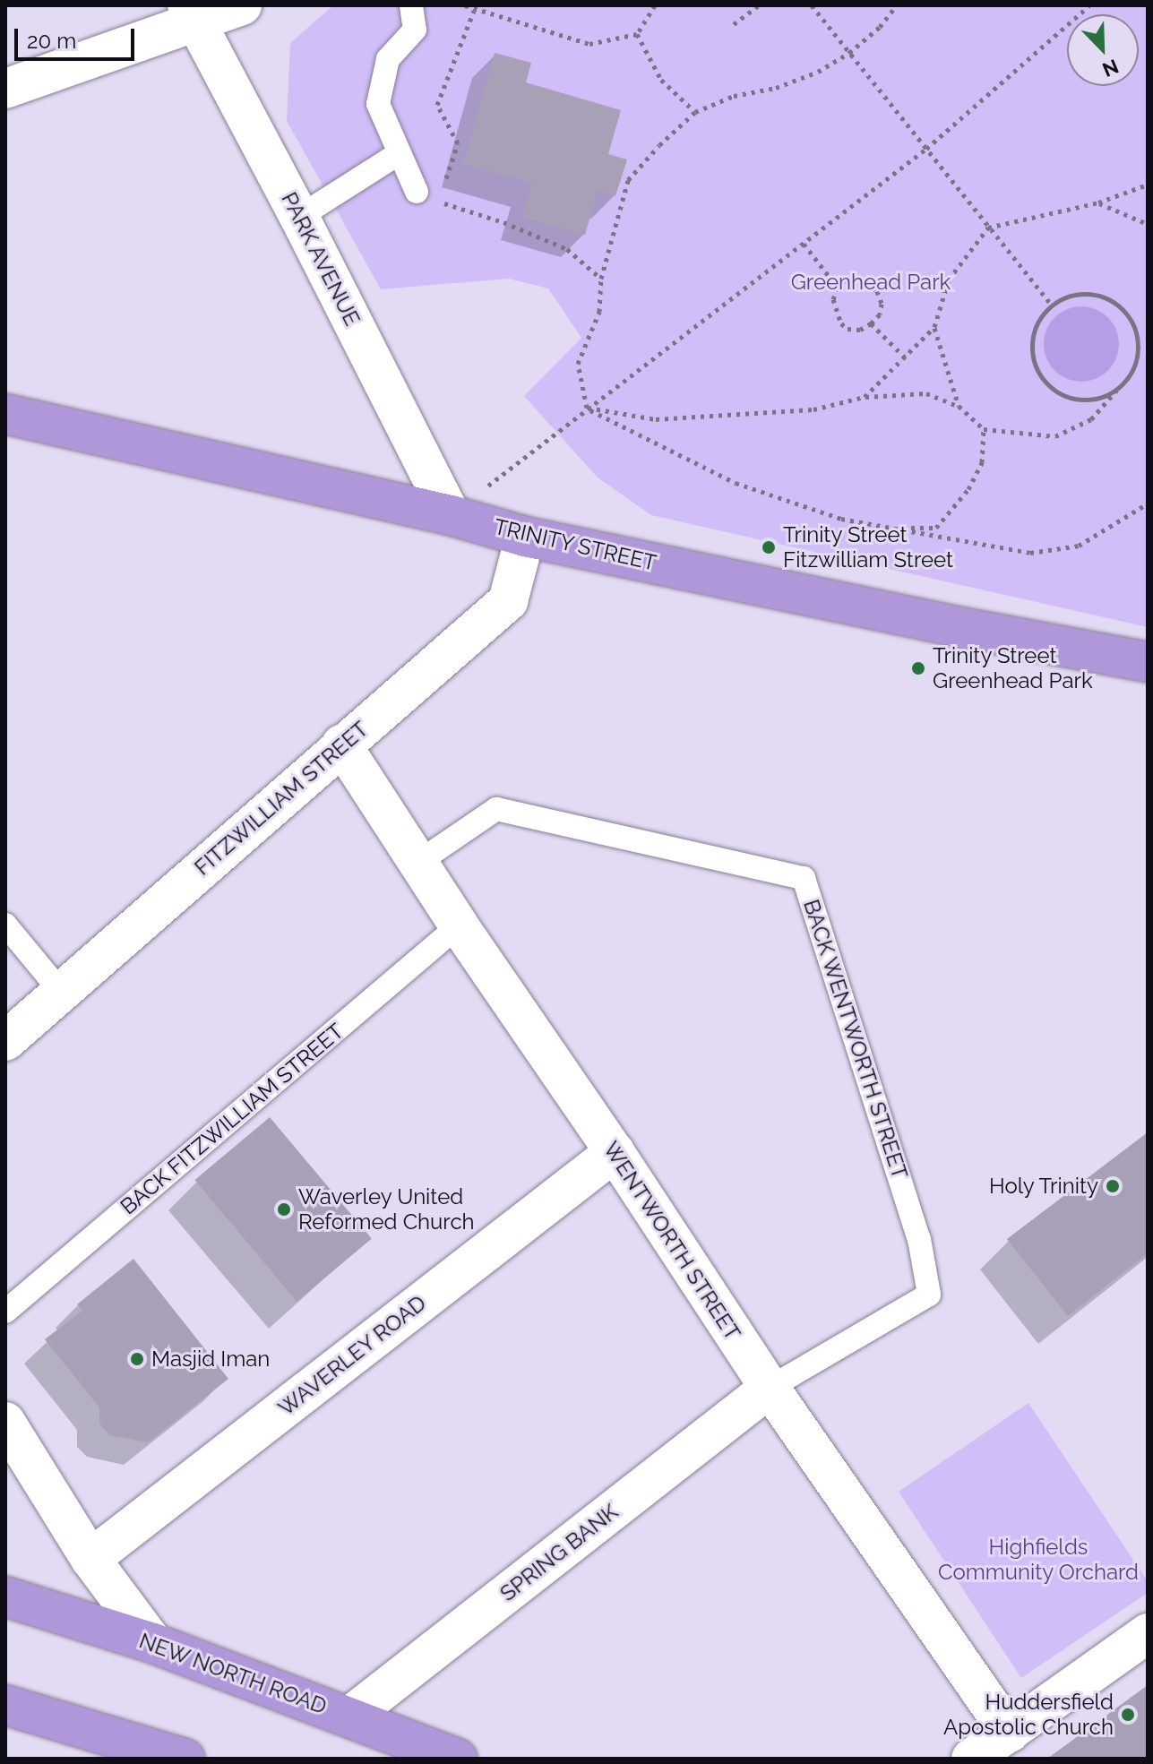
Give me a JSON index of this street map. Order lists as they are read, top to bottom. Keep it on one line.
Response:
{"streets":{"highway":["TRINITY STREET","NEW NORTH ROAD"],"street":["PARK AVENUE","FITZWILLIAM STREET","WENTWORTH STREET","WAVERLEY ROAD","SPRING BANK"],"lane":["BACK WENTWORTH STREET","BACK FITZWILLIAM STREET"]},"crossings":[["PARK AVENUE","TRINITY STREET"],["TRINITY STREET","FITZWILLIAM STREET"],["FITZWILLIAM STREET","WENTWORTH STREET"],["BACK WENTWORTH STREET","WENTWORTH STREET"],["BACK WENTWORTH STREET","SPRING BANK"],["BACK FITZWILLIAM STREET","WENTWORTH STREET"],["WENTWORTH STREET","WAVERLEY ROAD"],["WENTWORTH STREET","SPRING BANK"],["SPRING BANK","NEW NORTH ROAD"]],"parks":["Greenhead Park","Highfields Community Orchard"],"places":["Trinity Street Fitzwilliam Street","Trinity Street Greenhead Park","Holy Trinity","Waverley United Reformed Church","Masjid Iman","Huddersfield Apostolic Church"],"scale_bar":"20 m","north":"bottom right"}
